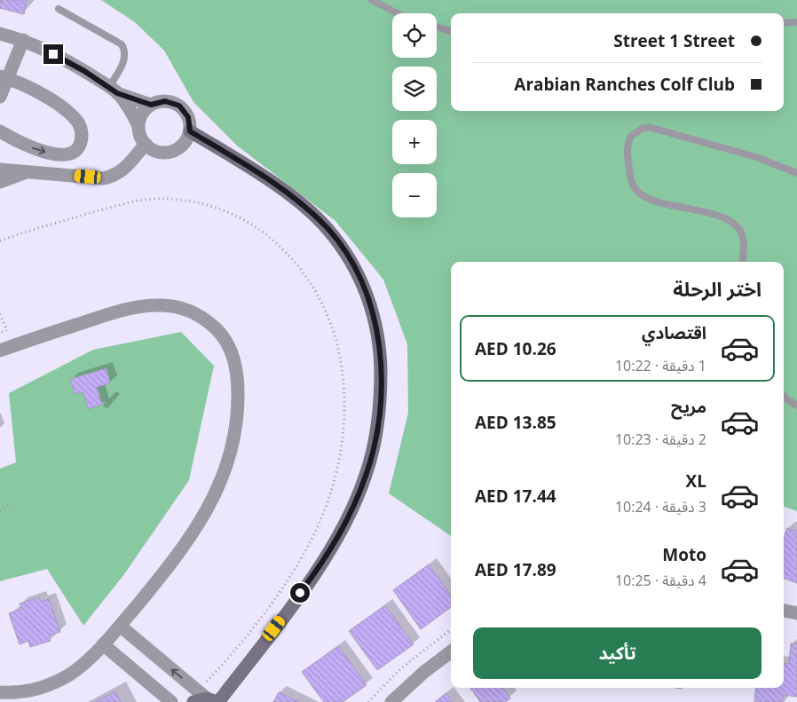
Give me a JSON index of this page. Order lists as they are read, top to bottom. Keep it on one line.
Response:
{"page":{"map_buttons":["+","−"],"banner":["Street 1 Street","Arabian Ranches Colf Club"],"heading":"اختر الرحلة","list":[{"name":"اقتصادي","note":"1 دقيقة · 10:22","value":"AED 10.26"},{"name":"مريح","note":"2 دقيقة · 10:23","value":"AED 13.85"},{"name":"XL","note":"3 دقيقة · 10:24","value":"AED 17.44"},{"name":"Moto","note":"4 دقيقة · 10:25","value":"AED 17.89"}],"buttons":"تأكيد"}}
